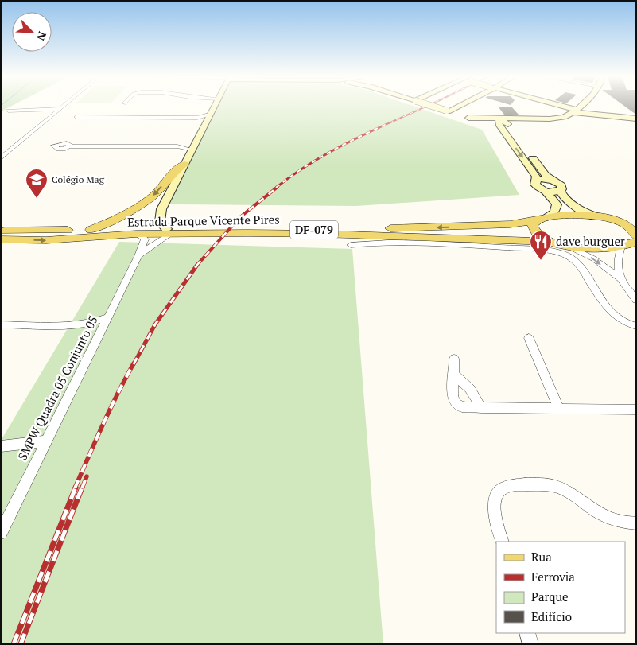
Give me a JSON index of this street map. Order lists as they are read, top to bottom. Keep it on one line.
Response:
{"streets":{"main road":["Estrada Parque Vicente Pires","DF-079"],"street":["SMPW Quadra 05 Conjunto 05"]},"crossings":[["Estrada Parque Vicente Pires","DF-079"],["Estrada Parque Vicente Pires","SMPW Quadra 05 Conjunto 05"]],"places":{"school or university":["Colégio Mag"],"restaurant":["dave burguer"]},"legend":["Rua","Ferrovia","Parque","Edifício"],"north":"bottom right"}
